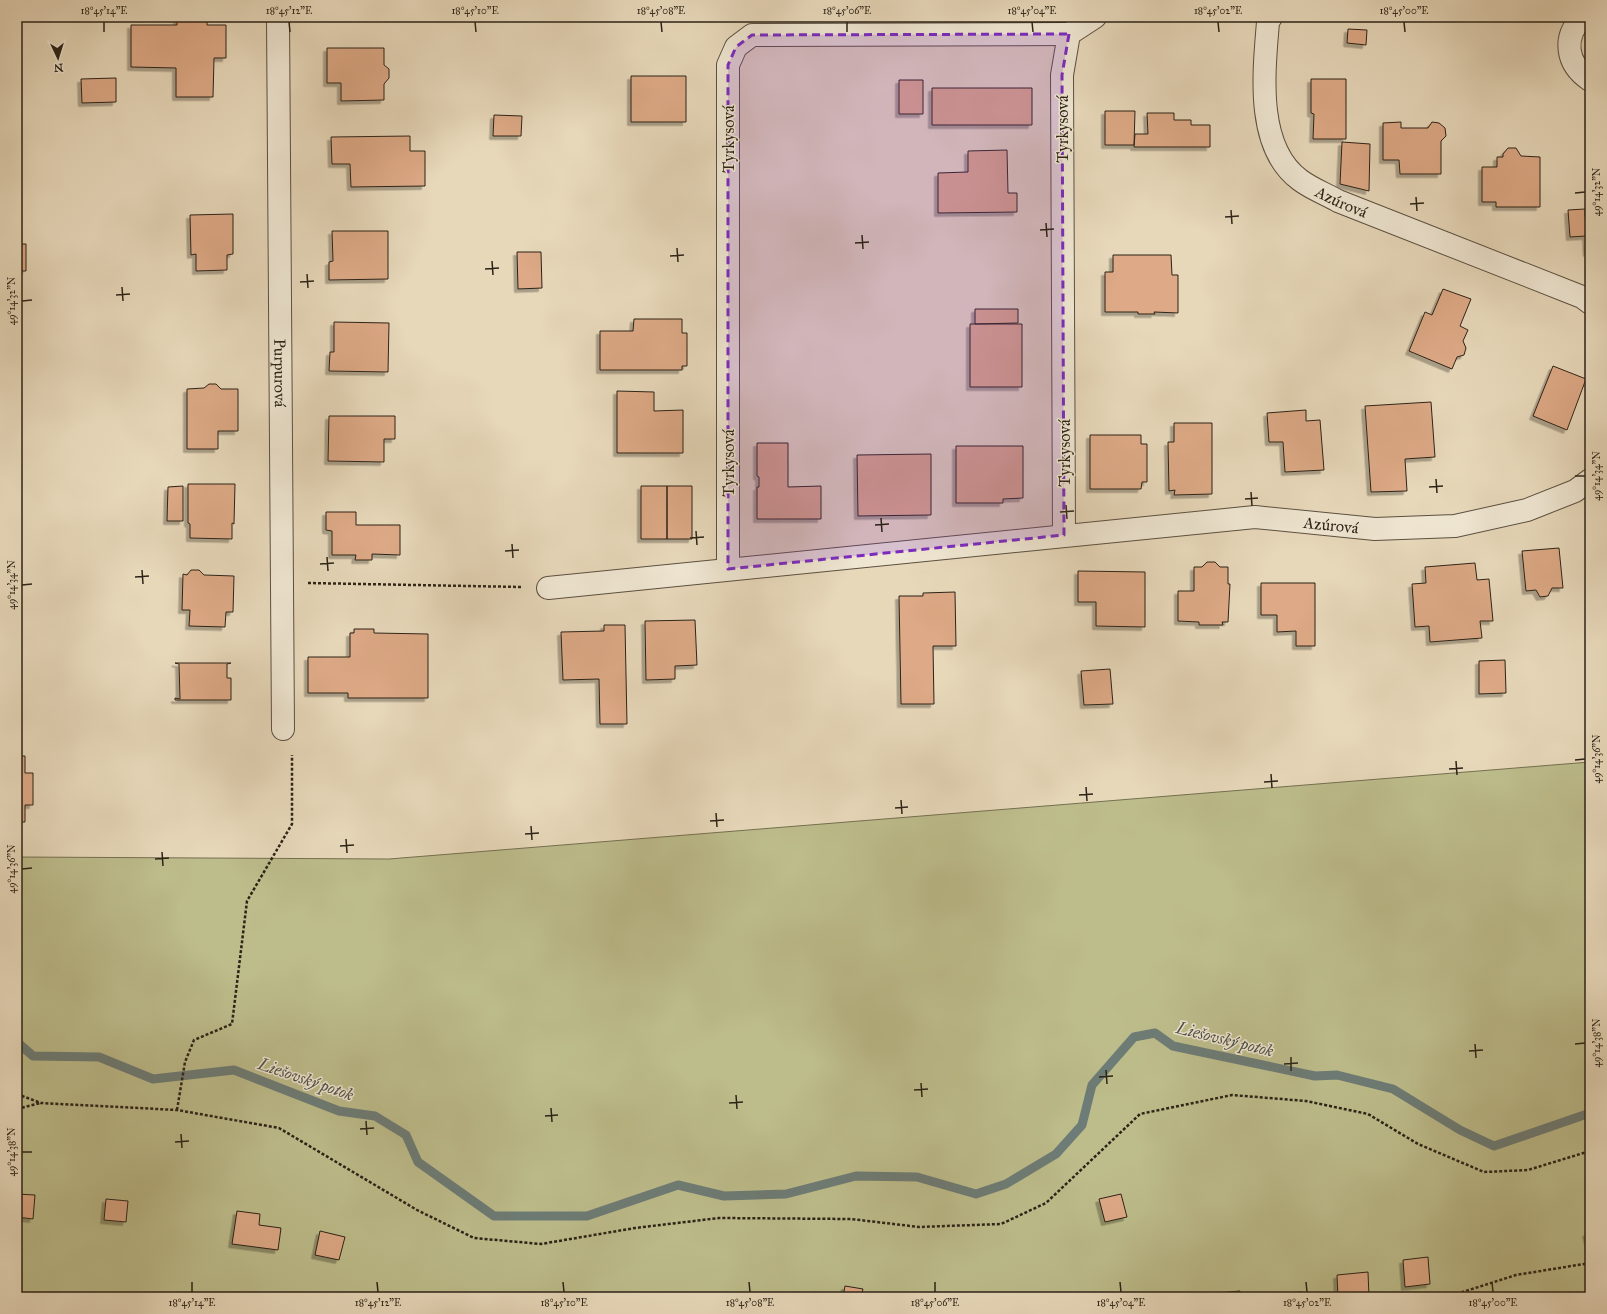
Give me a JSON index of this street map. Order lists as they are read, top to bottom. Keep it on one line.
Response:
{"streets":{"street":["Tyrkysová","Azúrová","Purpurová"]},"crossings":[["Tyrkysová","Azúrová"]],"water":["Liešovský potok"],"north":"bottom","coordinates":["18°45'14\"E","18°45'12\"E","18°45'10\"E","18°45'08\"E","18°45'06\"E","18°45'04\"E","18°45'02\"E","18°45'00\"E","49°14'32\"N","49°14'34\"N","49°14'36\"N","49°14'38\"N"]}
